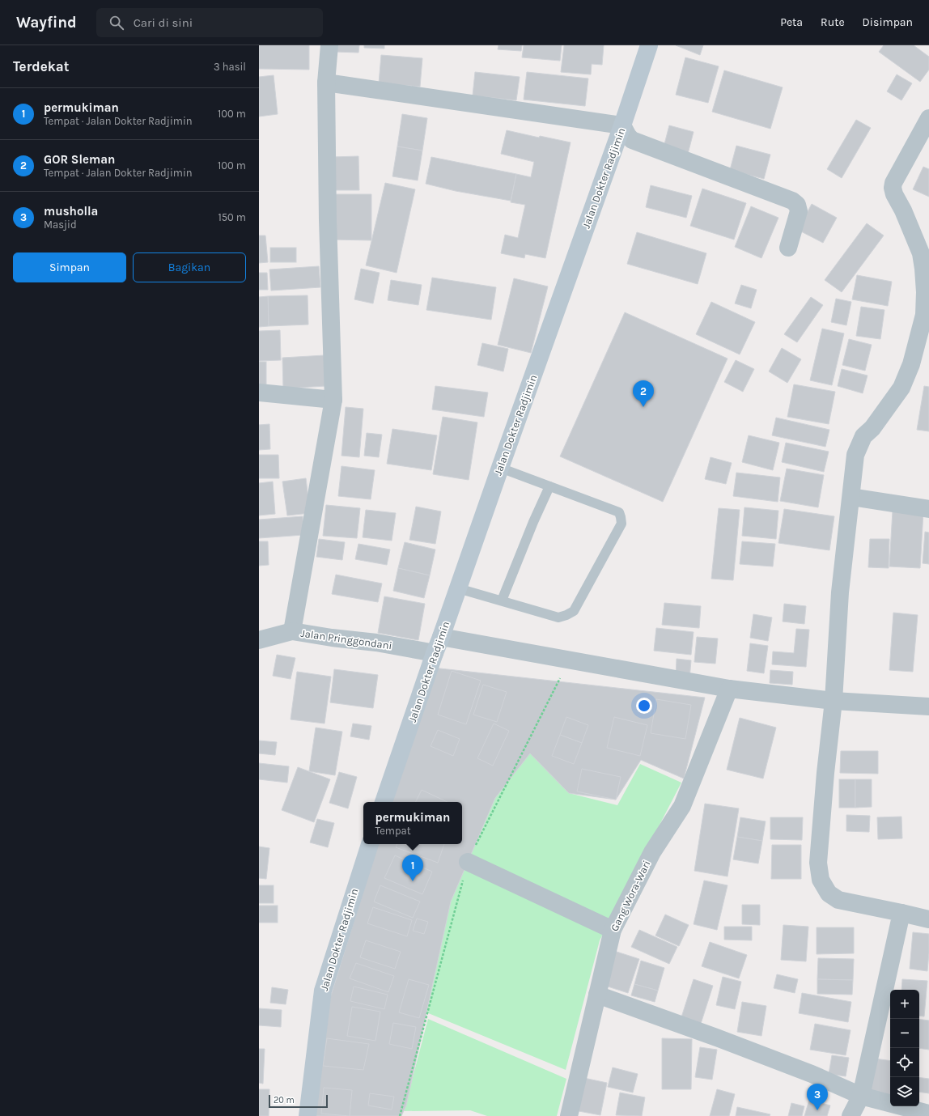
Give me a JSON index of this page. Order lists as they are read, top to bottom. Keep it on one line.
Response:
{"streets":{"main road":["Jalan Dokter Radjimin"],"street":["Jalan Pringgondani","Gang Wora-Wari"]},"crossings":[["Jalan Dokter Radjimin","Jalan Pringgondani"],["Jalan Pringgondani","Gang Wora-Wari"]],"scale_bar":"20 m","page":{"header":"Wayfind","search":"Cari di sini","nav":["Peta","Rute","Disimpan"],"heading":["Terdekat","3 hasil"],"list":[{"mark":"1","name":"permukiman","note":"Tempat · Jalan Dokter Radjimin","value":"100 m"},{"mark":"2","name":"GOR Sleman","note":"Tempat · Jalan Dokter Radjimin","value":"100 m"},{"mark":"3","name":"musholla","note":"Masjid","value":"150 m"}],"buttons":["Simpan","Bagikan"],"pins":["2","1","3"],"popup":["permukiman","Tempat"],"map_buttons":["+","−"],"scale":"20 m"}}
